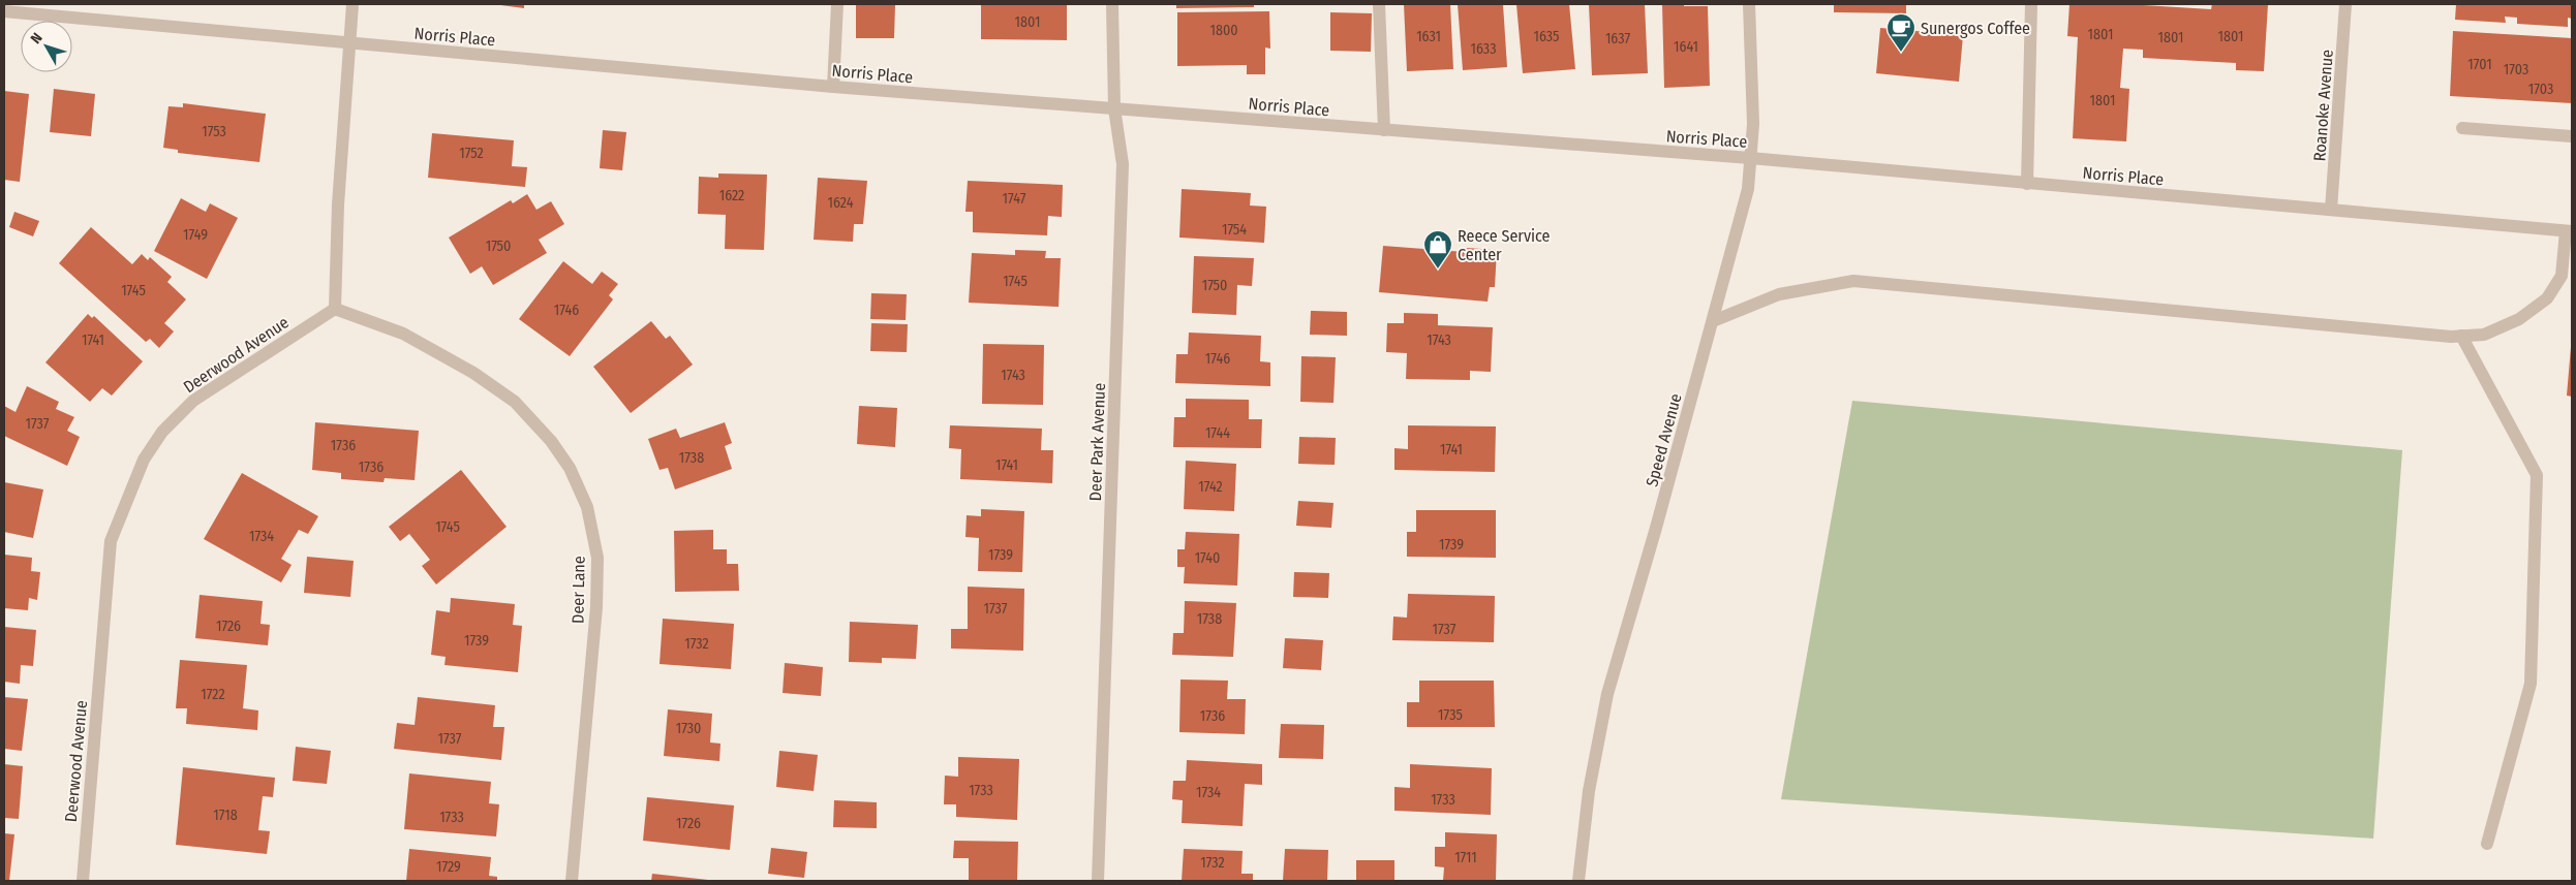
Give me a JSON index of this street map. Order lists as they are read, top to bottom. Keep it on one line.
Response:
{"streets":{"street":["Norris Place","Roanoke Avenue","Deerwood Avenue","Speed Avenue","Deer Park Avenue","Deer Lane"]},"crossings":[["Norris Place","Roanoke Avenue"],["Norris Place","Speed Avenue"],["Norris Place","Deer Park Avenue"],["Deerwood Avenue","Deer Lane"]],"places":{"cafe":["Sunergos Coffee"],"shop":["Reece Service Center"]},"house_numbers":["1801","1800","1801","1631","1635","1801","1801","1637","1641","1633","1701","1703","1703","1801","1753","1752","1622","1747","1624","1754","1749","1750","1745","1750","1745","1746","1741","1743","1746","1743","1737","1744","1736","1741","1738","1741","1736","1742","1745","1734","1739","1739","1740","1737","1738","1726","1737","1739","1732","1722","1735","1736","1730","1737","1733","1734","1733","1718","1733","1726","1711","1732","1729"],"north":"top left"}
